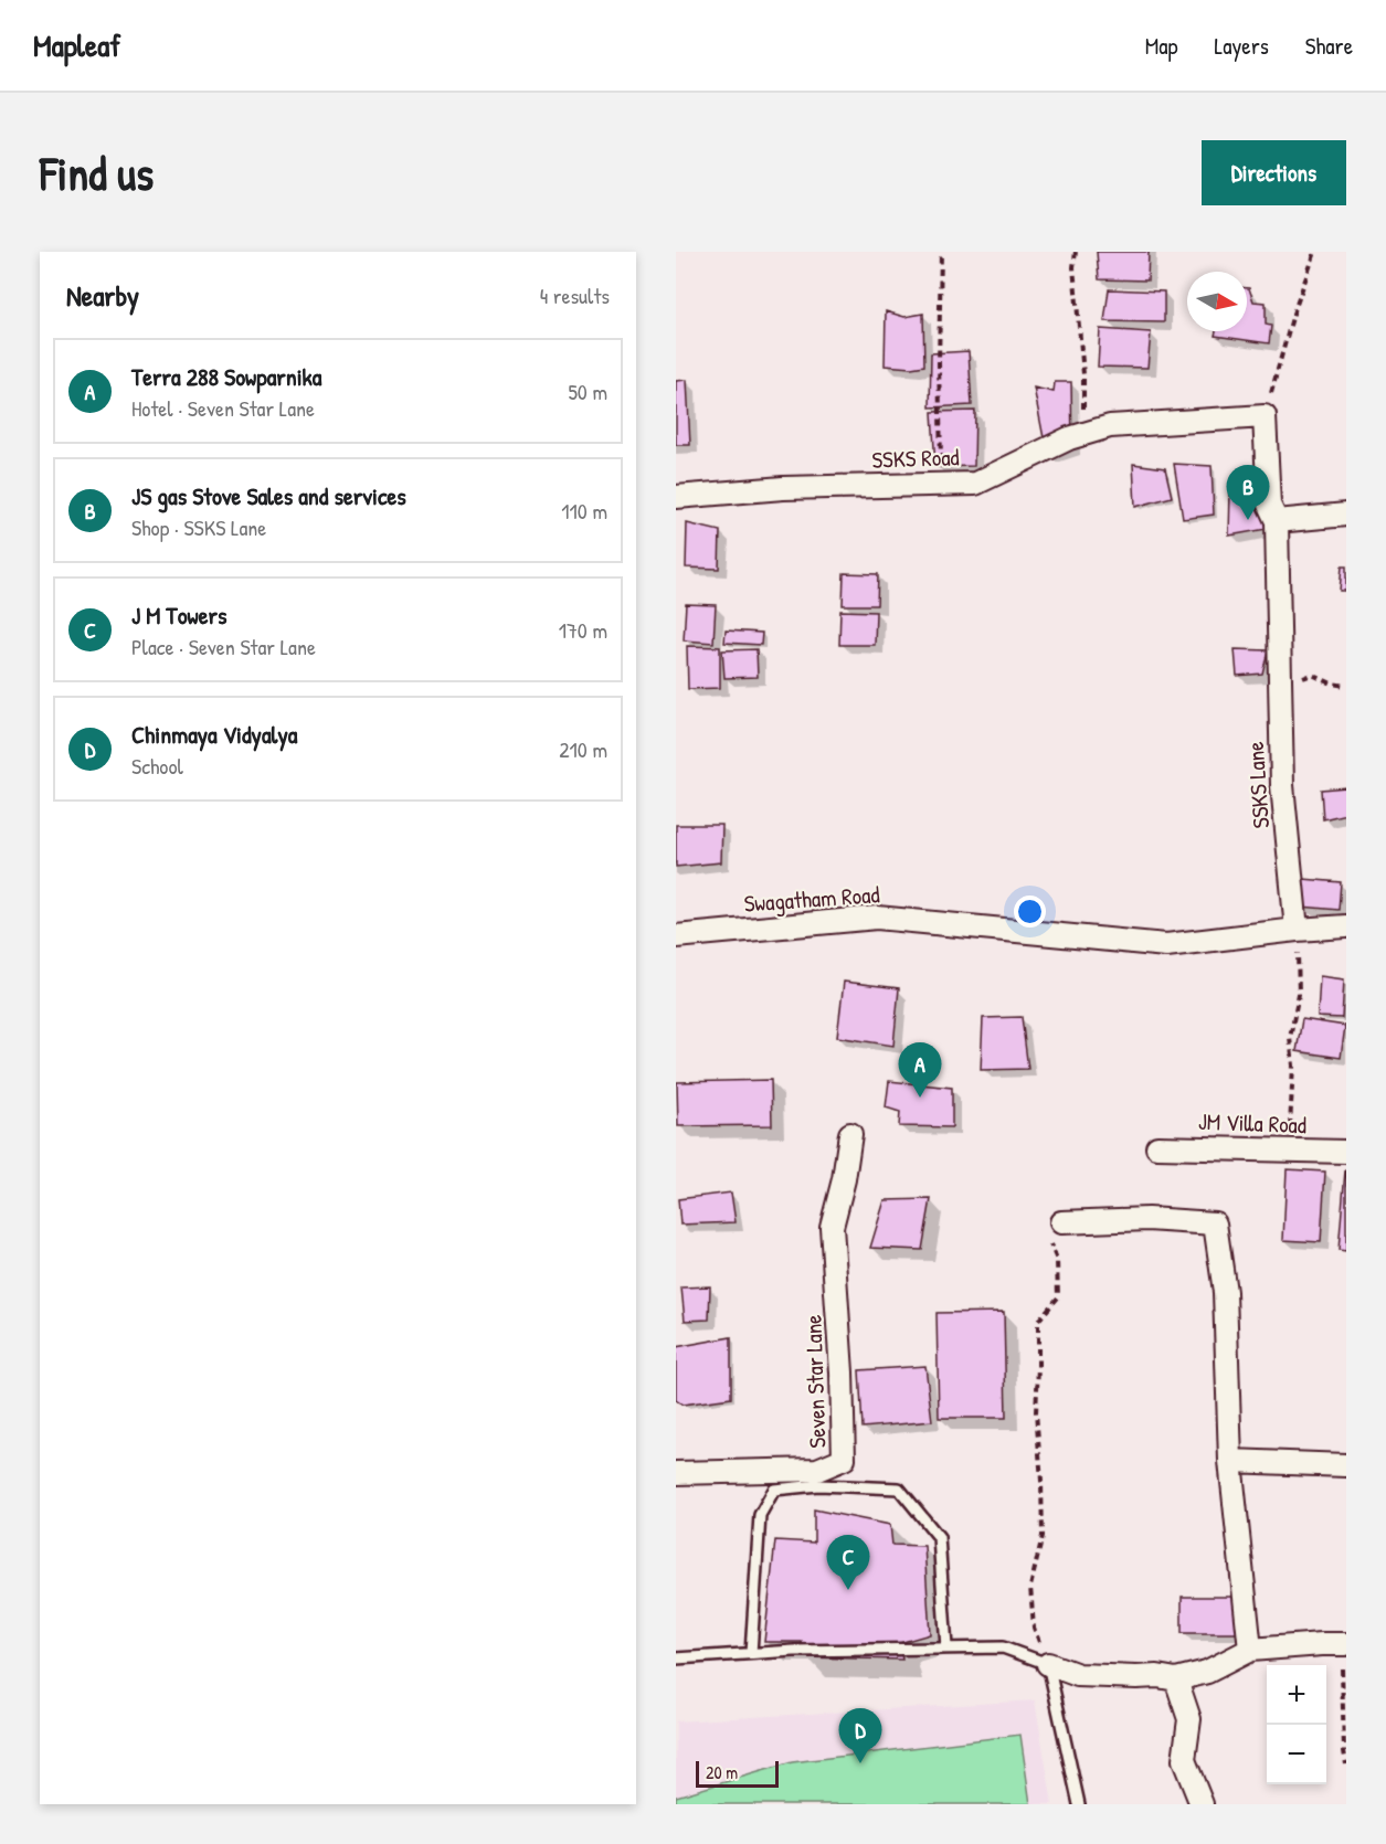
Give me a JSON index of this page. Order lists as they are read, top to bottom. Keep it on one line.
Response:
{"streets":{"street":["SSKS Road","SSKS Lane","Swagatham Road","JM Villa Road","Seven Star Lane"]},"crossings":[["SSKS Road","SSKS Lane"],["SSKS Lane","Swagatham Road"]],"scale_bar":"20 m","north":"right","page":{"header":"Mapleaf","nav":["Map","Layers","Share"],"buttons":"Directions","title":"Find us","heading":["Nearby","4 results"],"list":[{"mark":"A","name":"Terra 288 Sowparnika","note":"Hotel · Seven Star Lane","value":"50 m"},{"mark":"B","name":"JS gas Stove Sales and services","note":"Shop · SSKS Lane","value":"110 m"},{"mark":"C","name":"J M Towers","note":"Place · Seven Star Lane","value":"170 m"},{"mark":"D","name":"Chinmaya Vidyalya","note":"School","value":"210 m"}],"pins":["B","A","C","D"],"map_buttons":["+","−"],"scale":"20 m"}}
